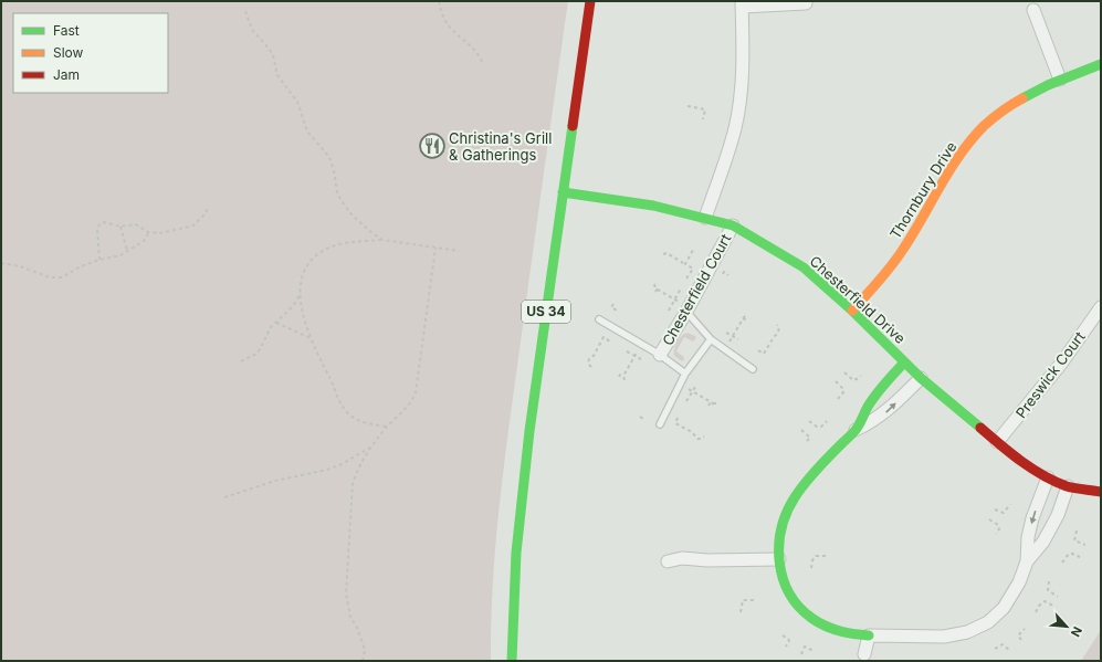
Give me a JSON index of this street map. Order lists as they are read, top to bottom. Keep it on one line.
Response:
{"streets":{"street":["Thornbury Drive","Chesterfield Court","Chesterfield Drive","US 34","Preswick Court"]},"crossings":[["Thornbury Drive","Chesterfield Drive"],["Chesterfield Court","Chesterfield Drive"],["Chesterfield Drive","US 34"],["Chesterfield Drive","Preswick Court"]],"places":{"restaurant":["Christina's Grill & Gatherings"]},"legend":["Fast","Slow","Jam"],"north":"bottom right"}
